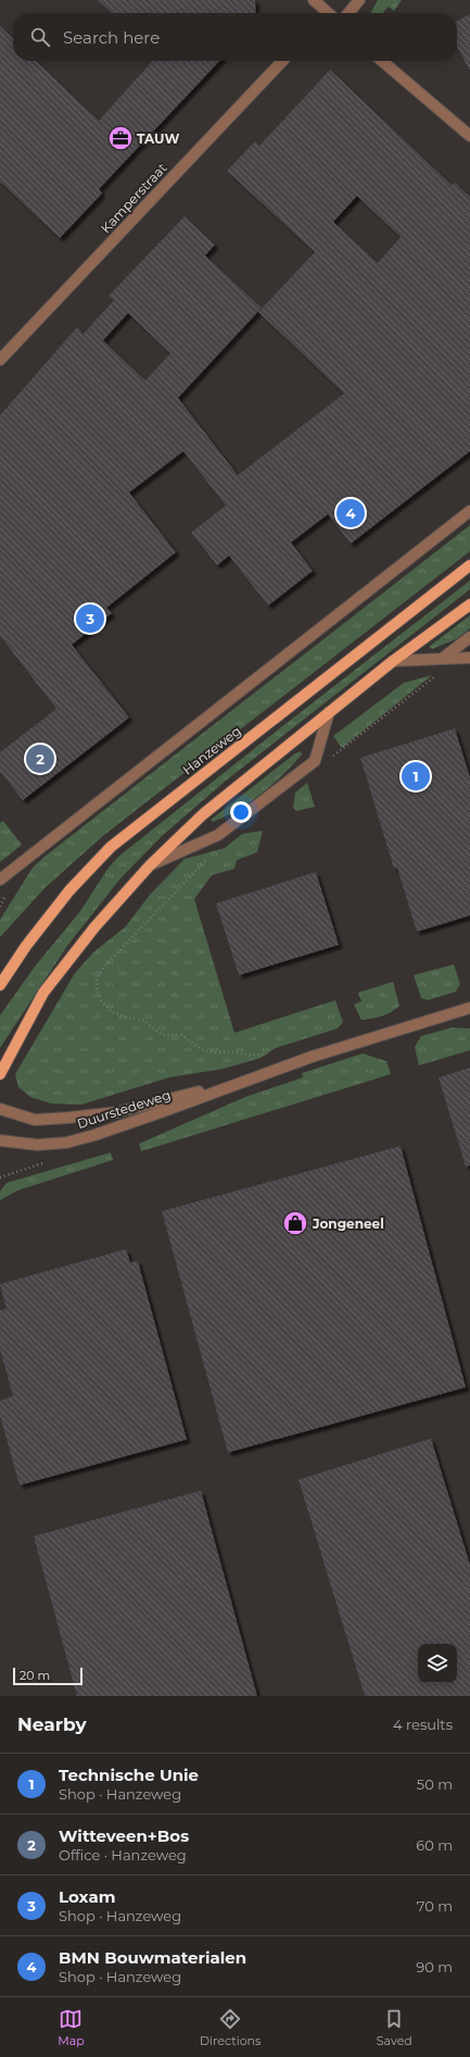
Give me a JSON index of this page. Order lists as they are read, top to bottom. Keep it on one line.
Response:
{"streets":{"main road":["Hanzeweg"],"street":["Kamperstraat","Duurstedeweg"]},"places":{"office":["TAUW"],"shop":["Jongeneel"]},"scale_bar":"20 m","page":{"search":"Search here","pins":["4","3","2","1"],"scale":"20 m","heading":["Nearby","4 results"],"list":[{"mark":"1","name":"Technische Unie","note":"Shop · Hanzeweg","value":"50 m"},{"mark":"2","name":"Witteveen+Bos","note":"Office · Hanzeweg","value":"60 m"},{"mark":"3","name":"Loxam","note":"Shop · Hanzeweg","value":"70 m"},{"mark":"4","name":"BMN Bouwmaterialen","note":"Shop · Hanzeweg","value":"90 m"}],"nav":["Map","Directions","Saved"]}}
